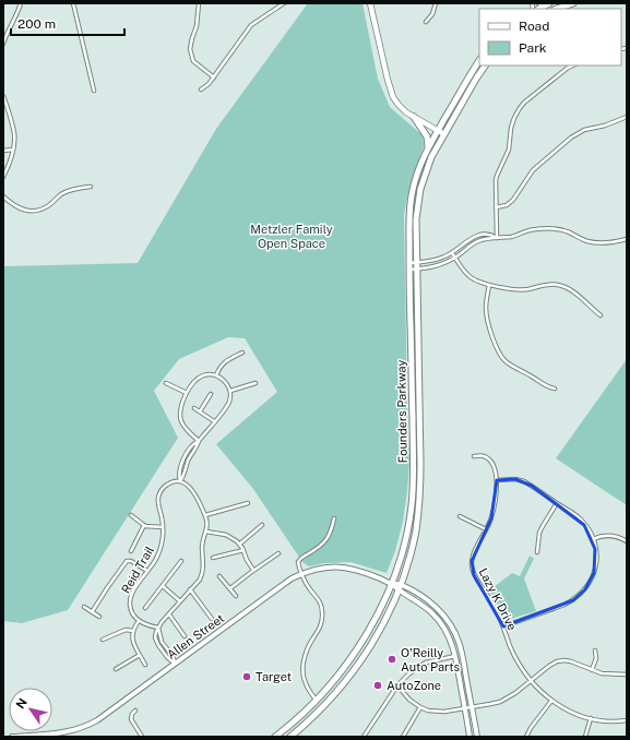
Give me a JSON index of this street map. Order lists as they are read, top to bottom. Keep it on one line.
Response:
{"streets":{"highway":["Founders Parkway"],"street":["Reid Trail","Lazy K Drive","Allen Street"]},"crossings":[["Founders Parkway","Allen Street"]],"parks":["Metzler Family Open Space"],"places":["O'Reilly Auto Parts","Target","AutoZone"],"legend":["Road","Park"],"scale_bar":"200 m","north":"top left"}
